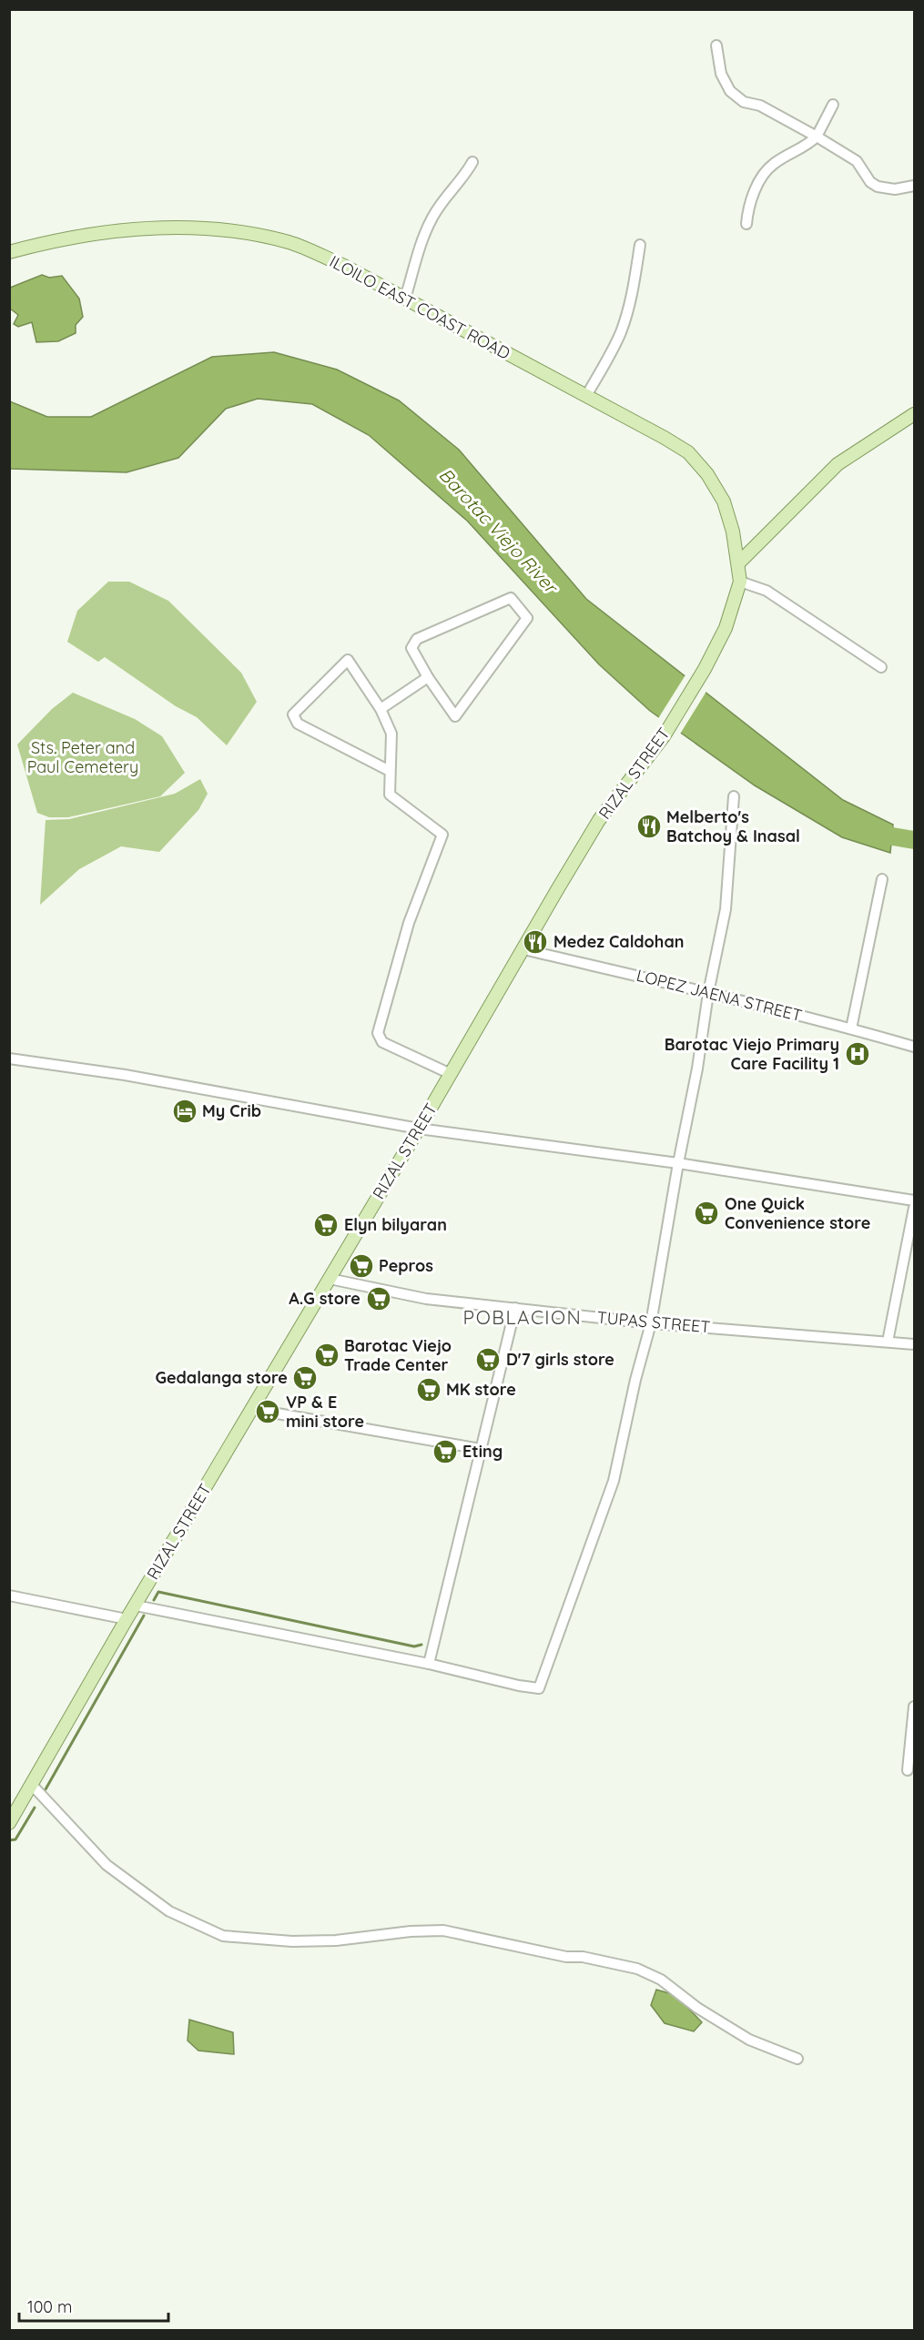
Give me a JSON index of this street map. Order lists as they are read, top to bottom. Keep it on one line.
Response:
{"streets":{"main road":["ILOILO EAST COAST ROAD","RIZAL STREET"],"street":["LOPEZ JAENA STREET","TUPAS STREET"]},"crossings":[["ILOILO EAST COAST ROAD","RIZAL STREET"],["RIZAL STREET","LOPEZ JAENA STREET"],["RIZAL STREET","TUPAS STREET"]],"districts":["POBLACION"],"water":["Barotac Viejo River"],"parks":["Sts. Peter and Paul Cemetery"],"places":{"restaurant":["Melberto's Batchoy & Inasal","Medez Caldohan"],"hospital":["Barotac Viejo Primary Care Facility 1"],"hotel":["My Crib"],"supermarket":["One Quick Convenience store","Elyn bilyaran","Pepros","A.G store","Barotac Viejo Trade Center","D'7 girls store","Gedalanga store","MK store","VP & E mini store","Eting"]},"scale_bar":"100 m"}
